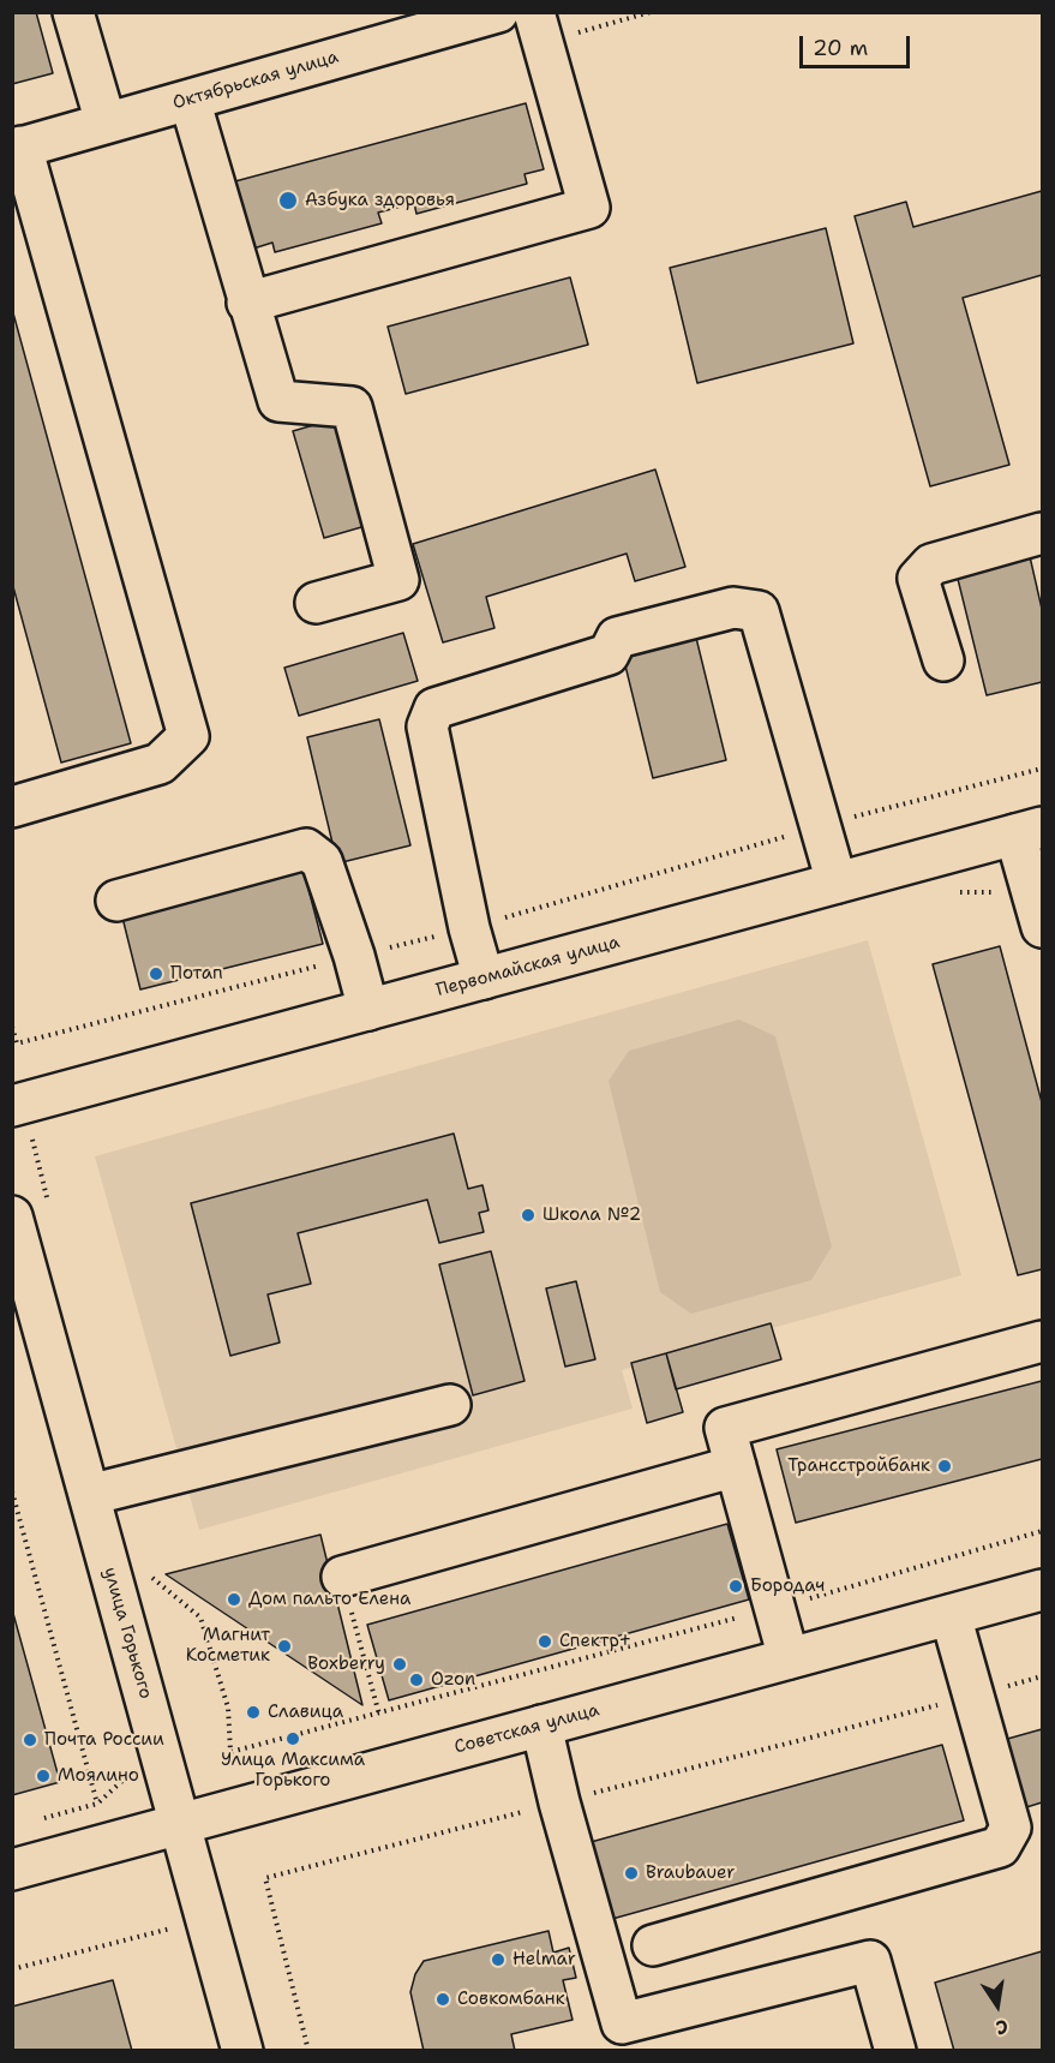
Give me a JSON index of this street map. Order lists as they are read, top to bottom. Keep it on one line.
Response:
{"streets":{"main road":["Октябрьская улица","Первомайская улица","улица Горького","Советская улица"]},"crossings":[["улица Горького","Советская улица"]],"places":["Азбука здоровья","Потап","Школа №2","Трансстройбанк","Бородач","Дом пальто Елена","Спектр+","Магнит Косметик","Boxberry","Ozon","Славица","Улица Максима Горького","Почта России","Моялино","Braubauer","Helmar","Совкомбанк"],"scale_bar":"20 m","north":"bottom"}
